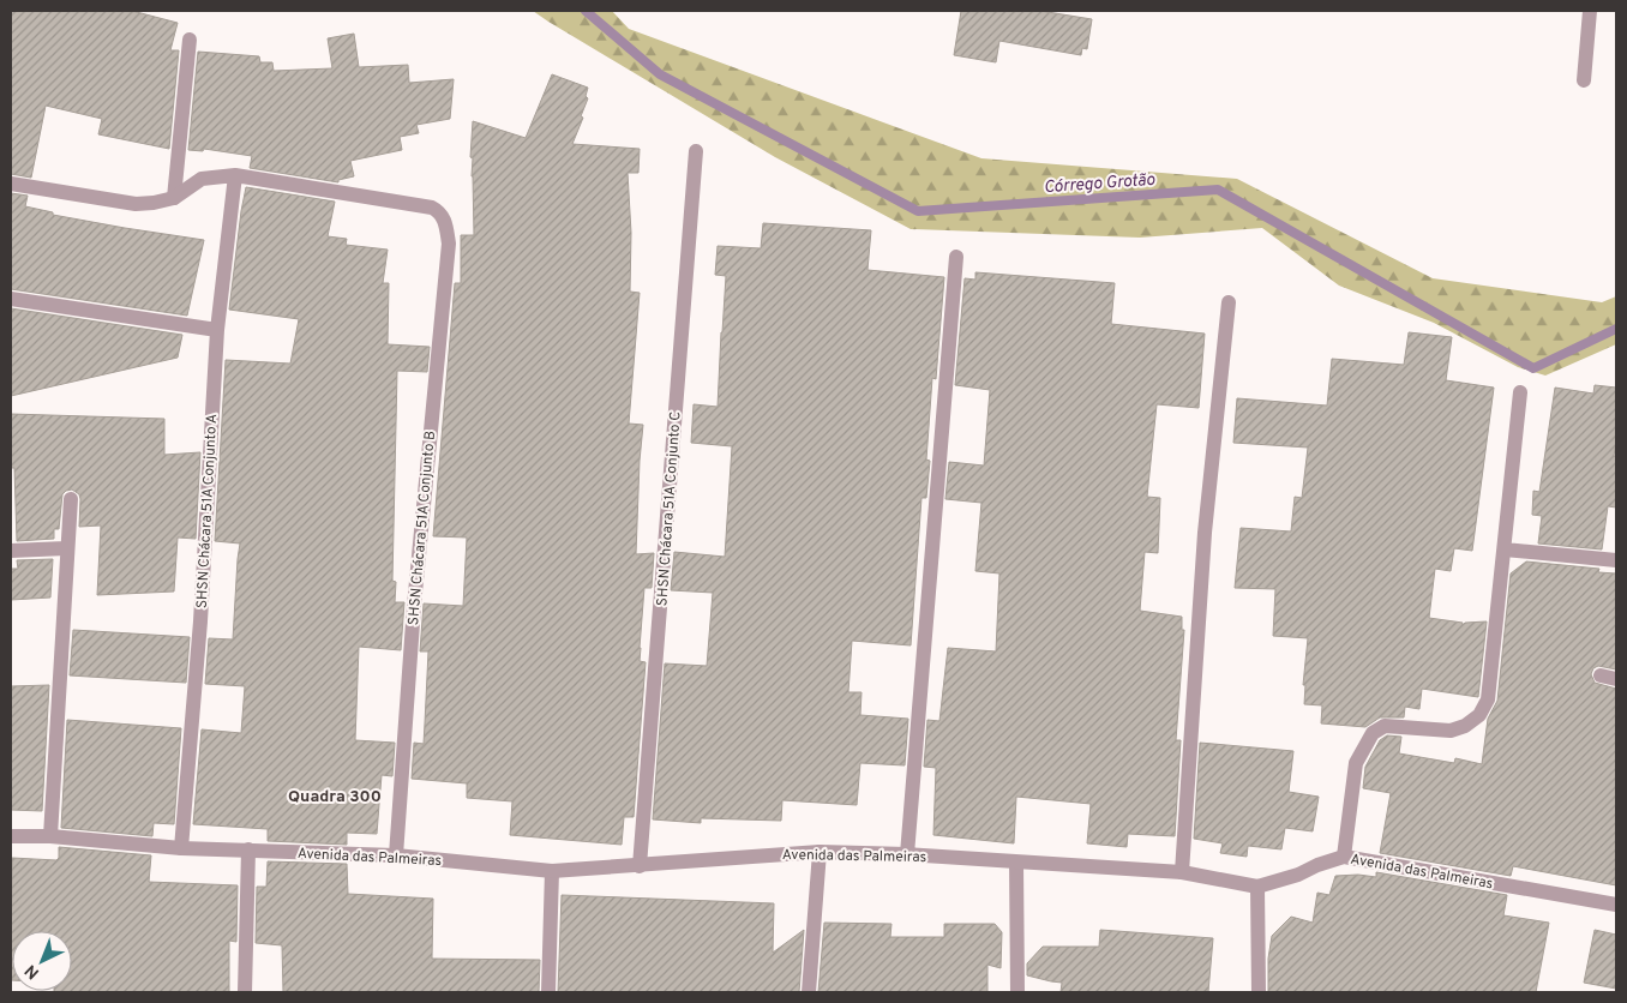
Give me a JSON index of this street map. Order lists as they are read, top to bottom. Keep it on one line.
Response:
{"streets":{"street":["SHSN Chácara 51A Conjunto C","SHSN Chácara 51A Conjunto A","SHSN Chácara 51A Conjunto B","Avenida das Palmeiras"]},"crossings":[["SHSN Chácara 51A Conjunto C","Avenida das Palmeiras"],["SHSN Chácara 51A Conjunto A","SHSN Chácara 51A Conjunto B"],["SHSN Chácara 51A Conjunto A","Avenida das Palmeiras"],["SHSN Chácara 51A Conjunto B","Avenida das Palmeiras"]],"districts":["Quadra 300"],"water":["Córrego Grotão"],"north":"bottom left"}
